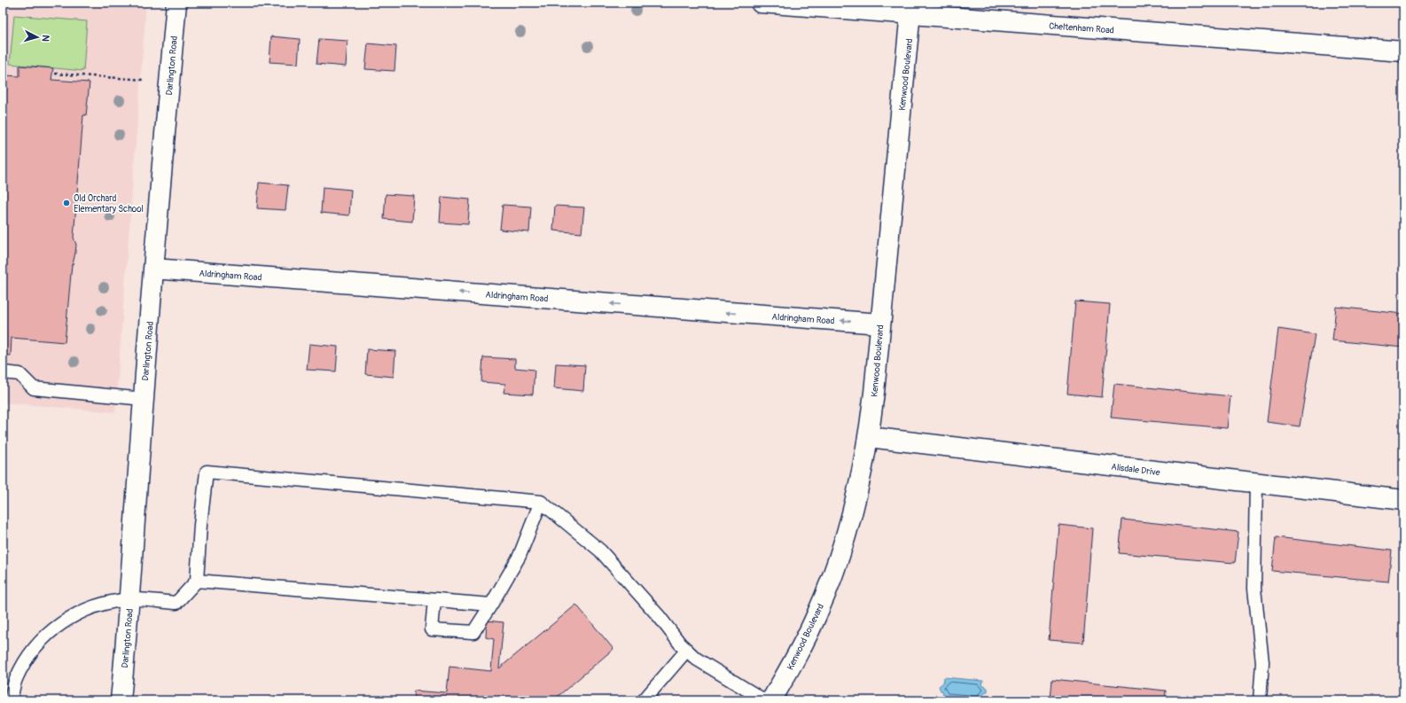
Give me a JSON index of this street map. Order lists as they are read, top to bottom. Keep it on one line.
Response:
{"streets":{"street":["Cheltenham Road","Darlington Road","Kenwood Boulevard","Aldringham Road","Alisdale Drive"]},"crossings":[["Cheltenham Road","Kenwood Boulevard"],["Darlington Road","Aldringham Road"],["Kenwood Boulevard","Aldringham Road"],["Kenwood Boulevard","Alisdale Drive"]],"one_way":["Aldringham Road"],"places":["Old Orchard Elementary School"],"north":"right"}
